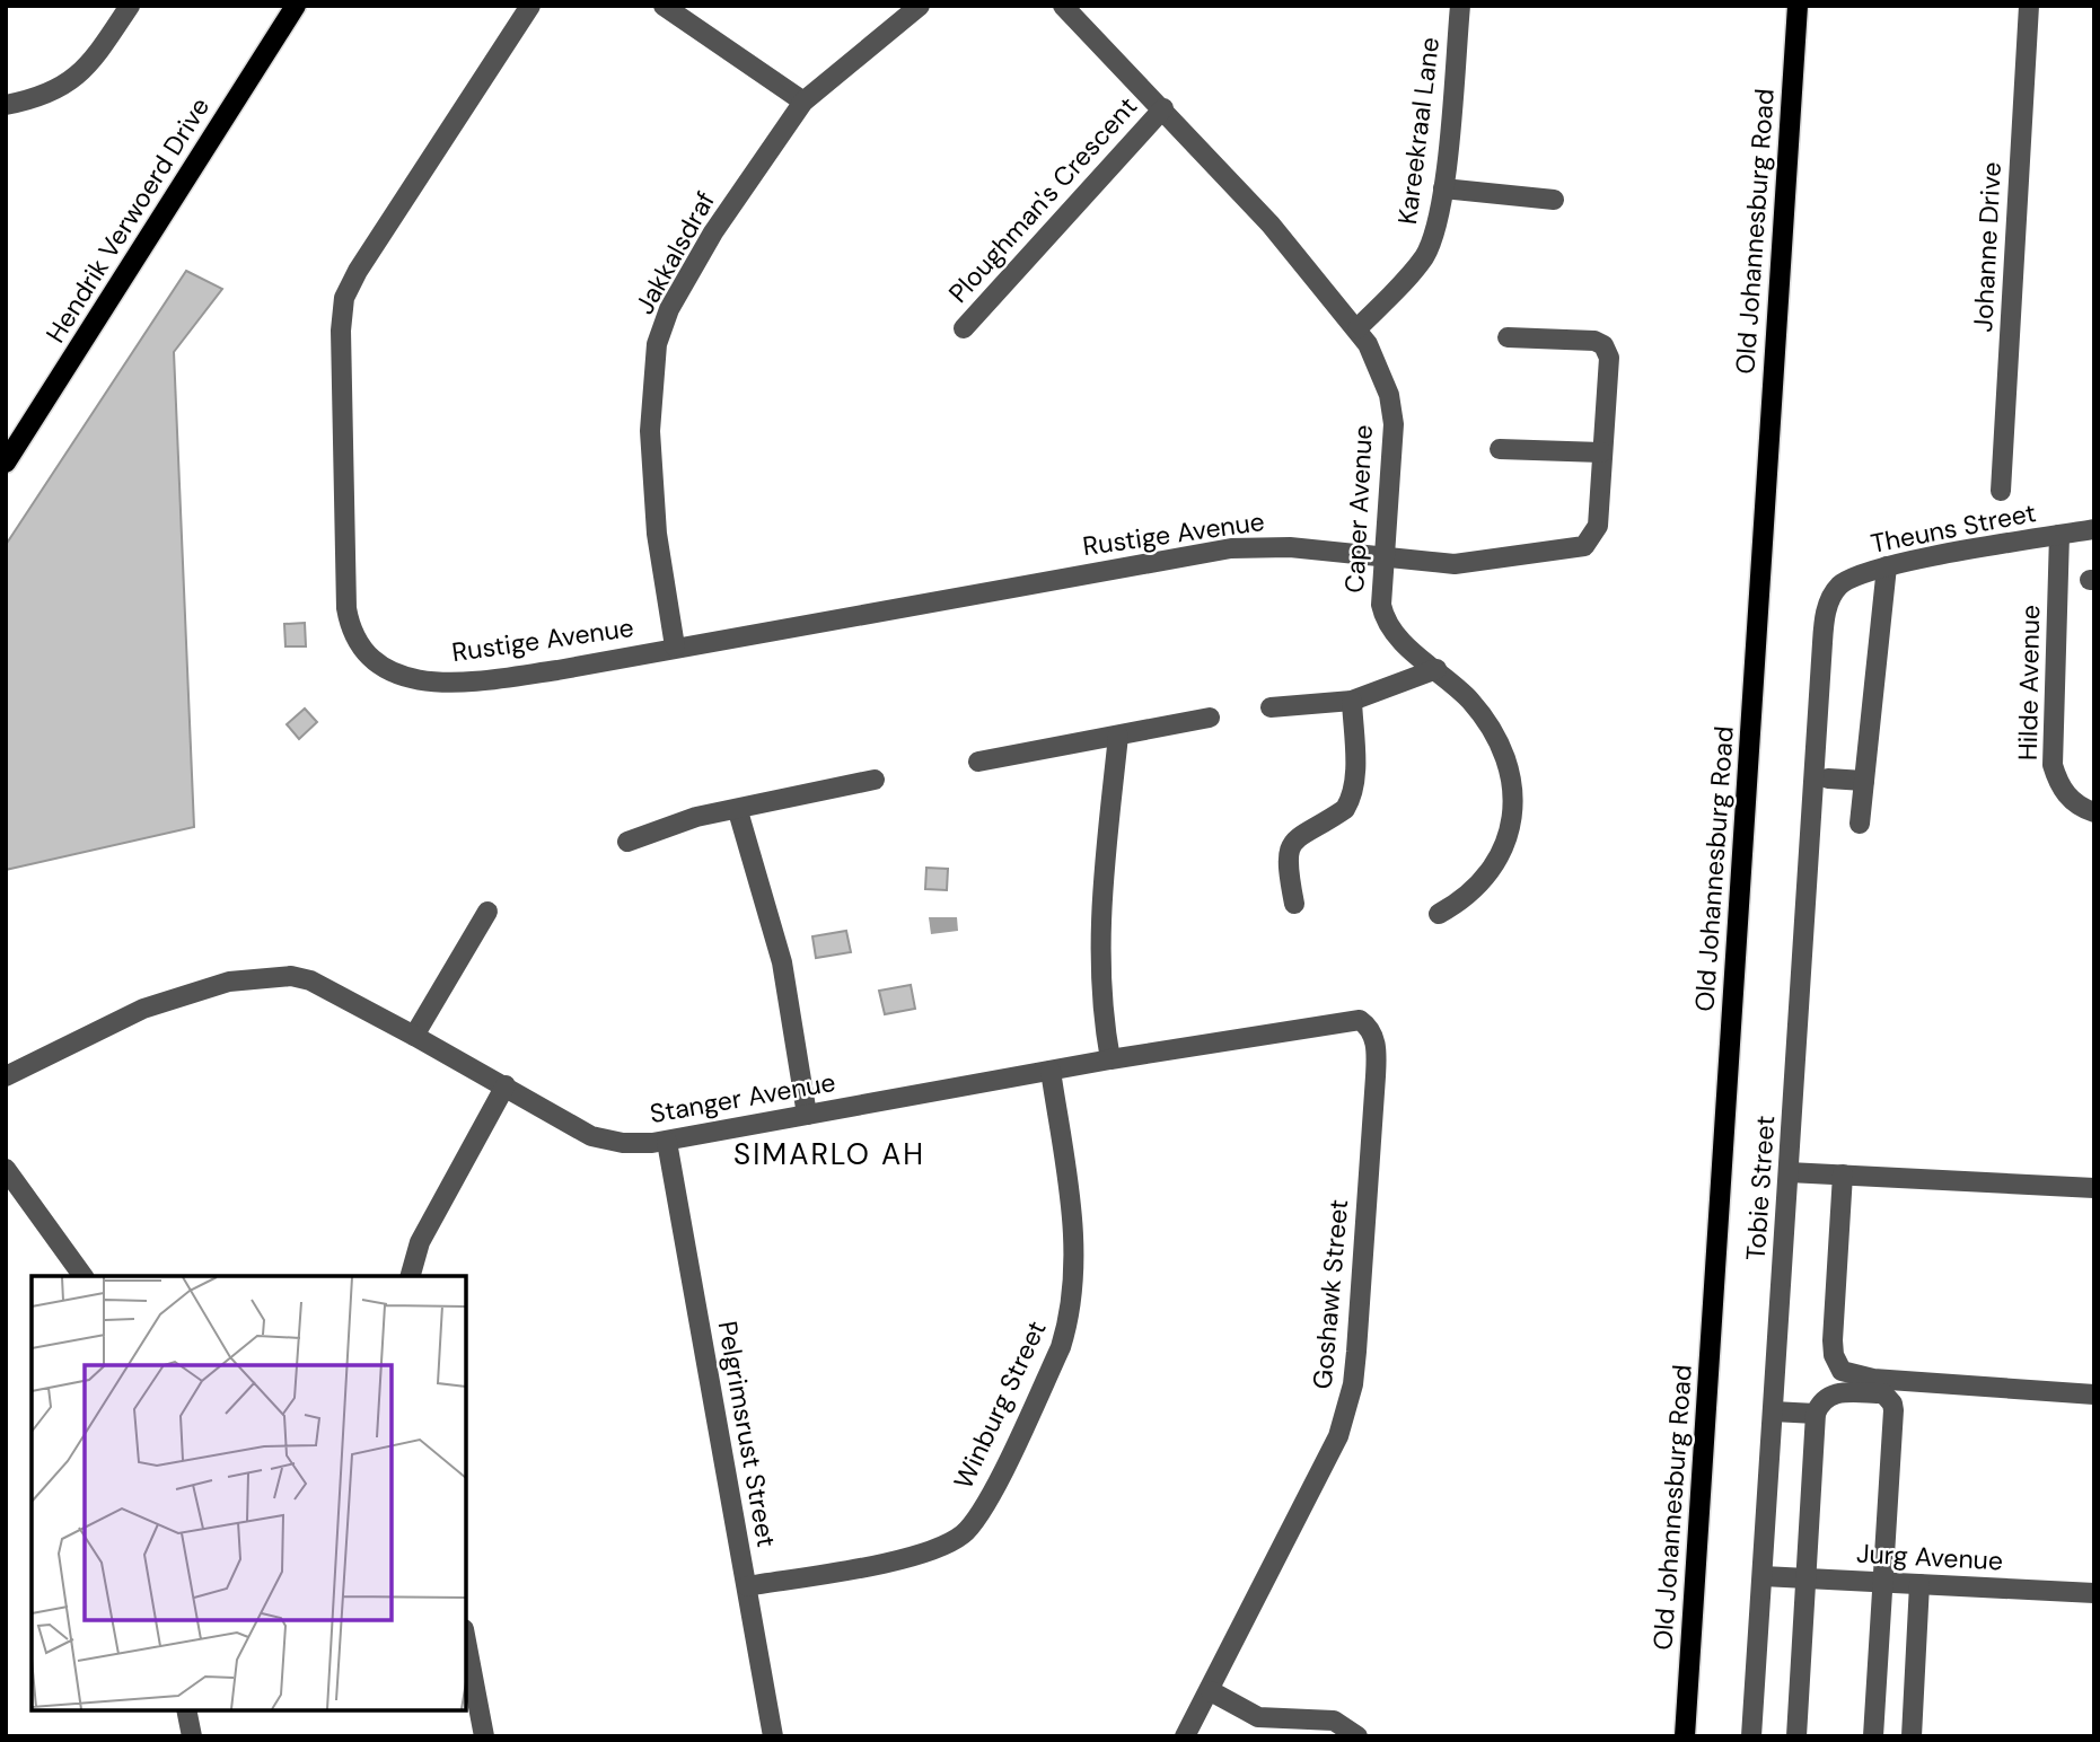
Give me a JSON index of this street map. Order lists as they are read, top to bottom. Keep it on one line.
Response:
{"streets":{"main road":["Hendrik Verwoerd Drive","Old Johannesburg Road"],"street":["Kareekraal Lane","Ploughman's Crescent","Johanne Drive","Jakkalsdraf","Caper Avenue","Theuns Street","Rustige Avenue","Hilde Avenue","Stanger Avenue","Tobie Street","Goshawk Street","Winburg Street","Pelgrimsrust Street","Jurg Avenue"]},"crossings":[["Kareekraal Lane","Caper Avenue"],["Ploughman's Crescent","Caper Avenue"],["Jakkalsdraf","Rustige Avenue"],["Caper Avenue","Rustige Avenue"],["Theuns Street","Hilde Avenue"],["Theuns Street","Tobie Street"],["Stanger Avenue","Goshawk Street"],["Stanger Avenue","Winburg Street"],["Stanger Avenue","Pelgrimsrust Street"],["Tobie Street","Jurg Avenue"],["Winburg Street","Pelgrimsrust Street"]],"districts":["SIMARLO AH"]}
